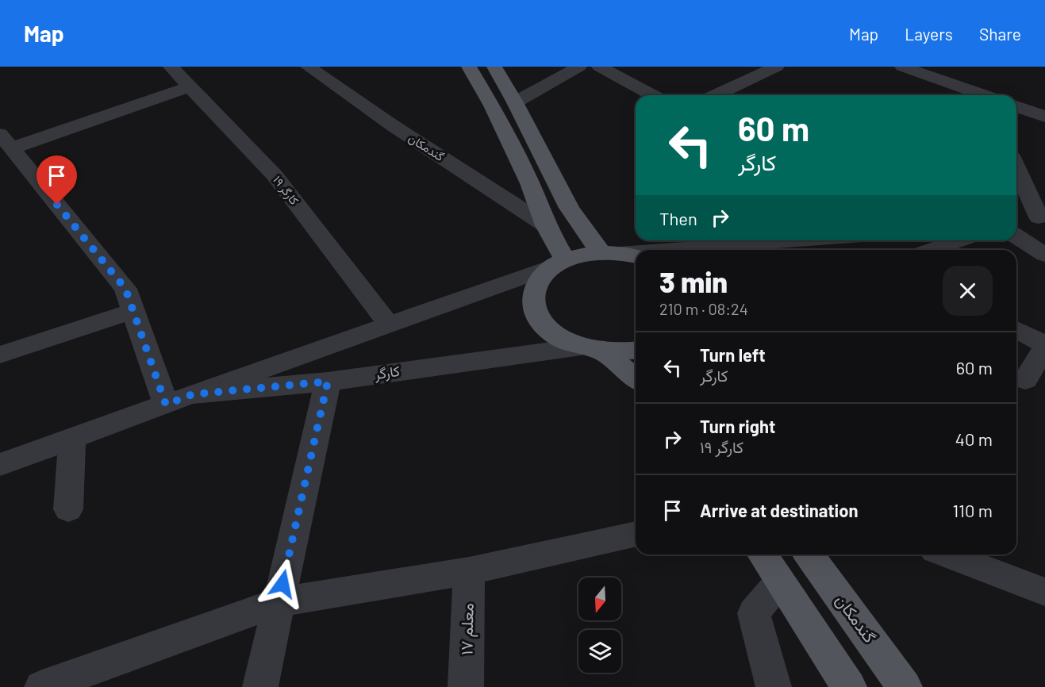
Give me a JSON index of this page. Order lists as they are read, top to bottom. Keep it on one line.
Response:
{"streets":{"main road":["گندمکان"],"street":["کارگر ۱۹","کارگر","معلم ۱۷"]},"crossings":[["گندمکان","کارگر"],["کارگر ۱۹","کارگر"]],"north":"bottom","page":{"header":"Map","nav":["Map","Layers","Share"],"turn":["60 m","کارگر"],"then":"Then","heading":["3 min","210 m · 08:24"],"list":[{"name":"Turn left","note":"کارگر","value":"60 m"},{"name":"Turn right","note":"کارگر ۱۹","value":"40 m"},{"name":"Arrive at destination","value":"110 m"}]}}
